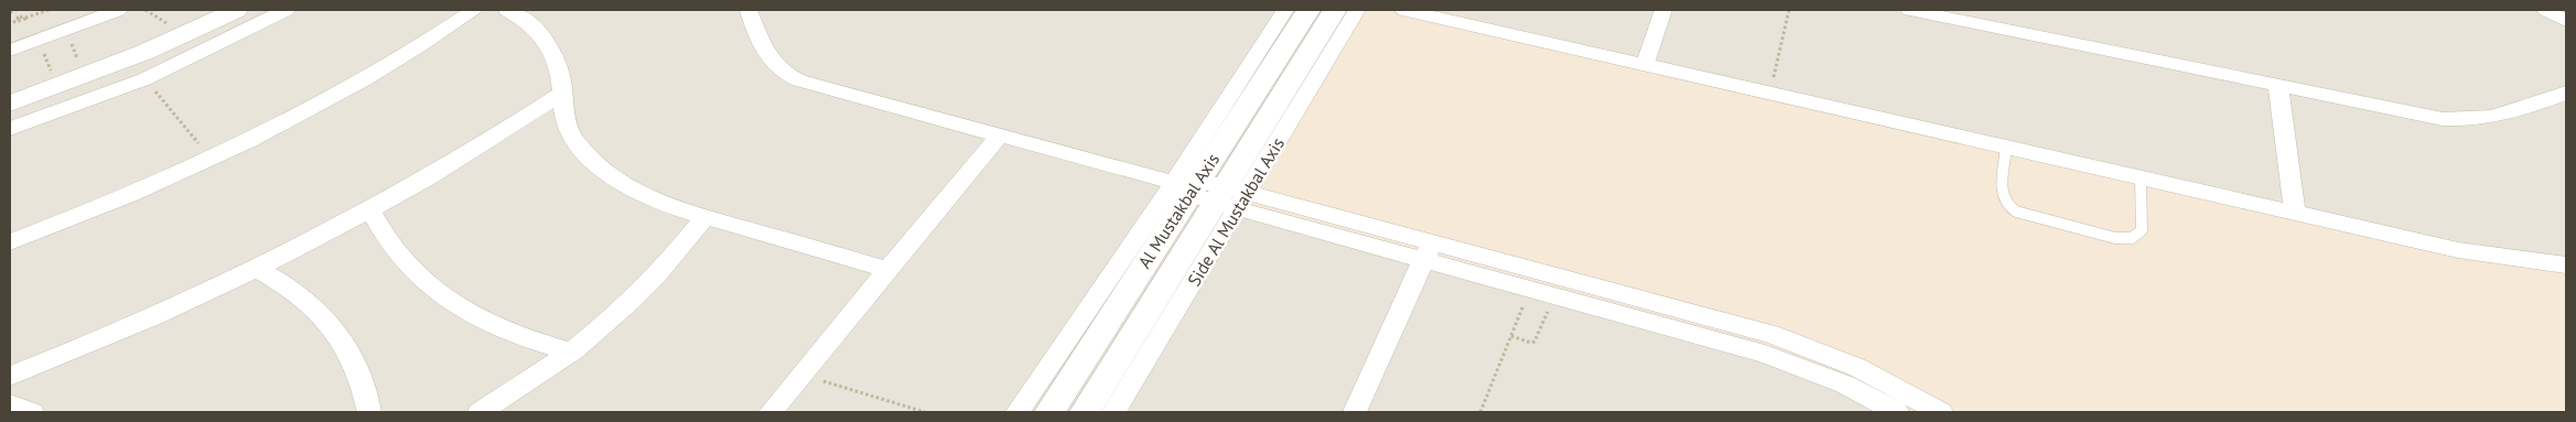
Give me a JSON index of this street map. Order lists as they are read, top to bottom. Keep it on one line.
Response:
{"streets":{"street":["Al Mustakbal Axis","Side Al Mustakbal Axis"]},"crossings":[["Al Mustakbal Axis","Side Al Mustakbal Axis"]]}
